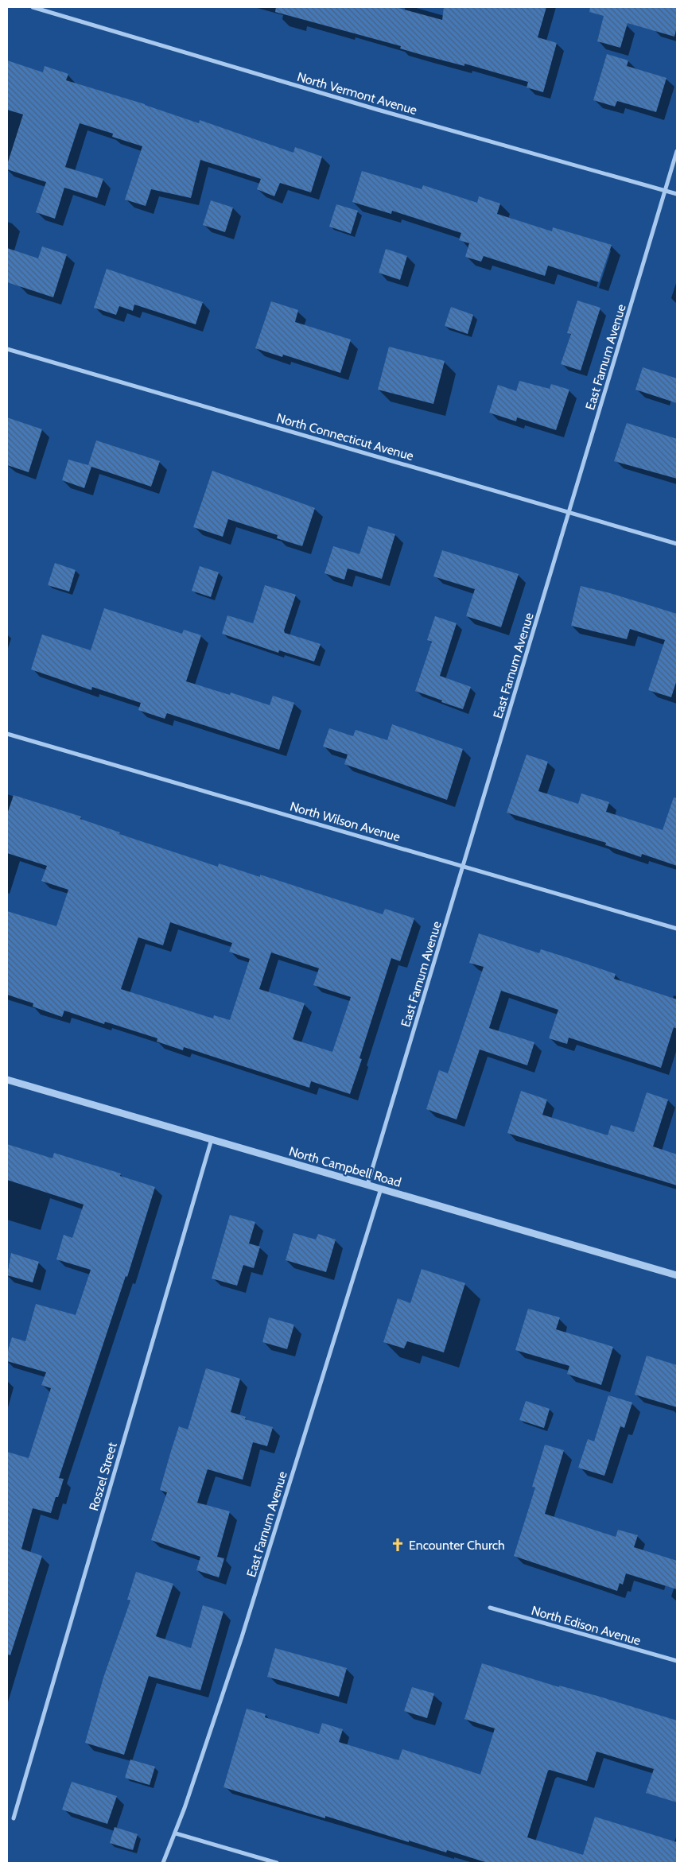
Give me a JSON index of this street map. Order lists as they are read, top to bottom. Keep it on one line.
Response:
{"streets":{"street":["North Vermont Avenue","East Farnum Avenue","North Connecticut Avenue","North Wilson Avenue","North Campbell Road","Roszel Street","North Edison Avenue"]},"crossings":[["North Vermont Avenue","East Farnum Avenue"],["East Farnum Avenue","North Connecticut Avenue"],["East Farnum Avenue","North Wilson Avenue"],["East Farnum Avenue","North Campbell Road"],["North Campbell Road","Roszel Street"]],"places":{"church":["Encounter Church"]}}
